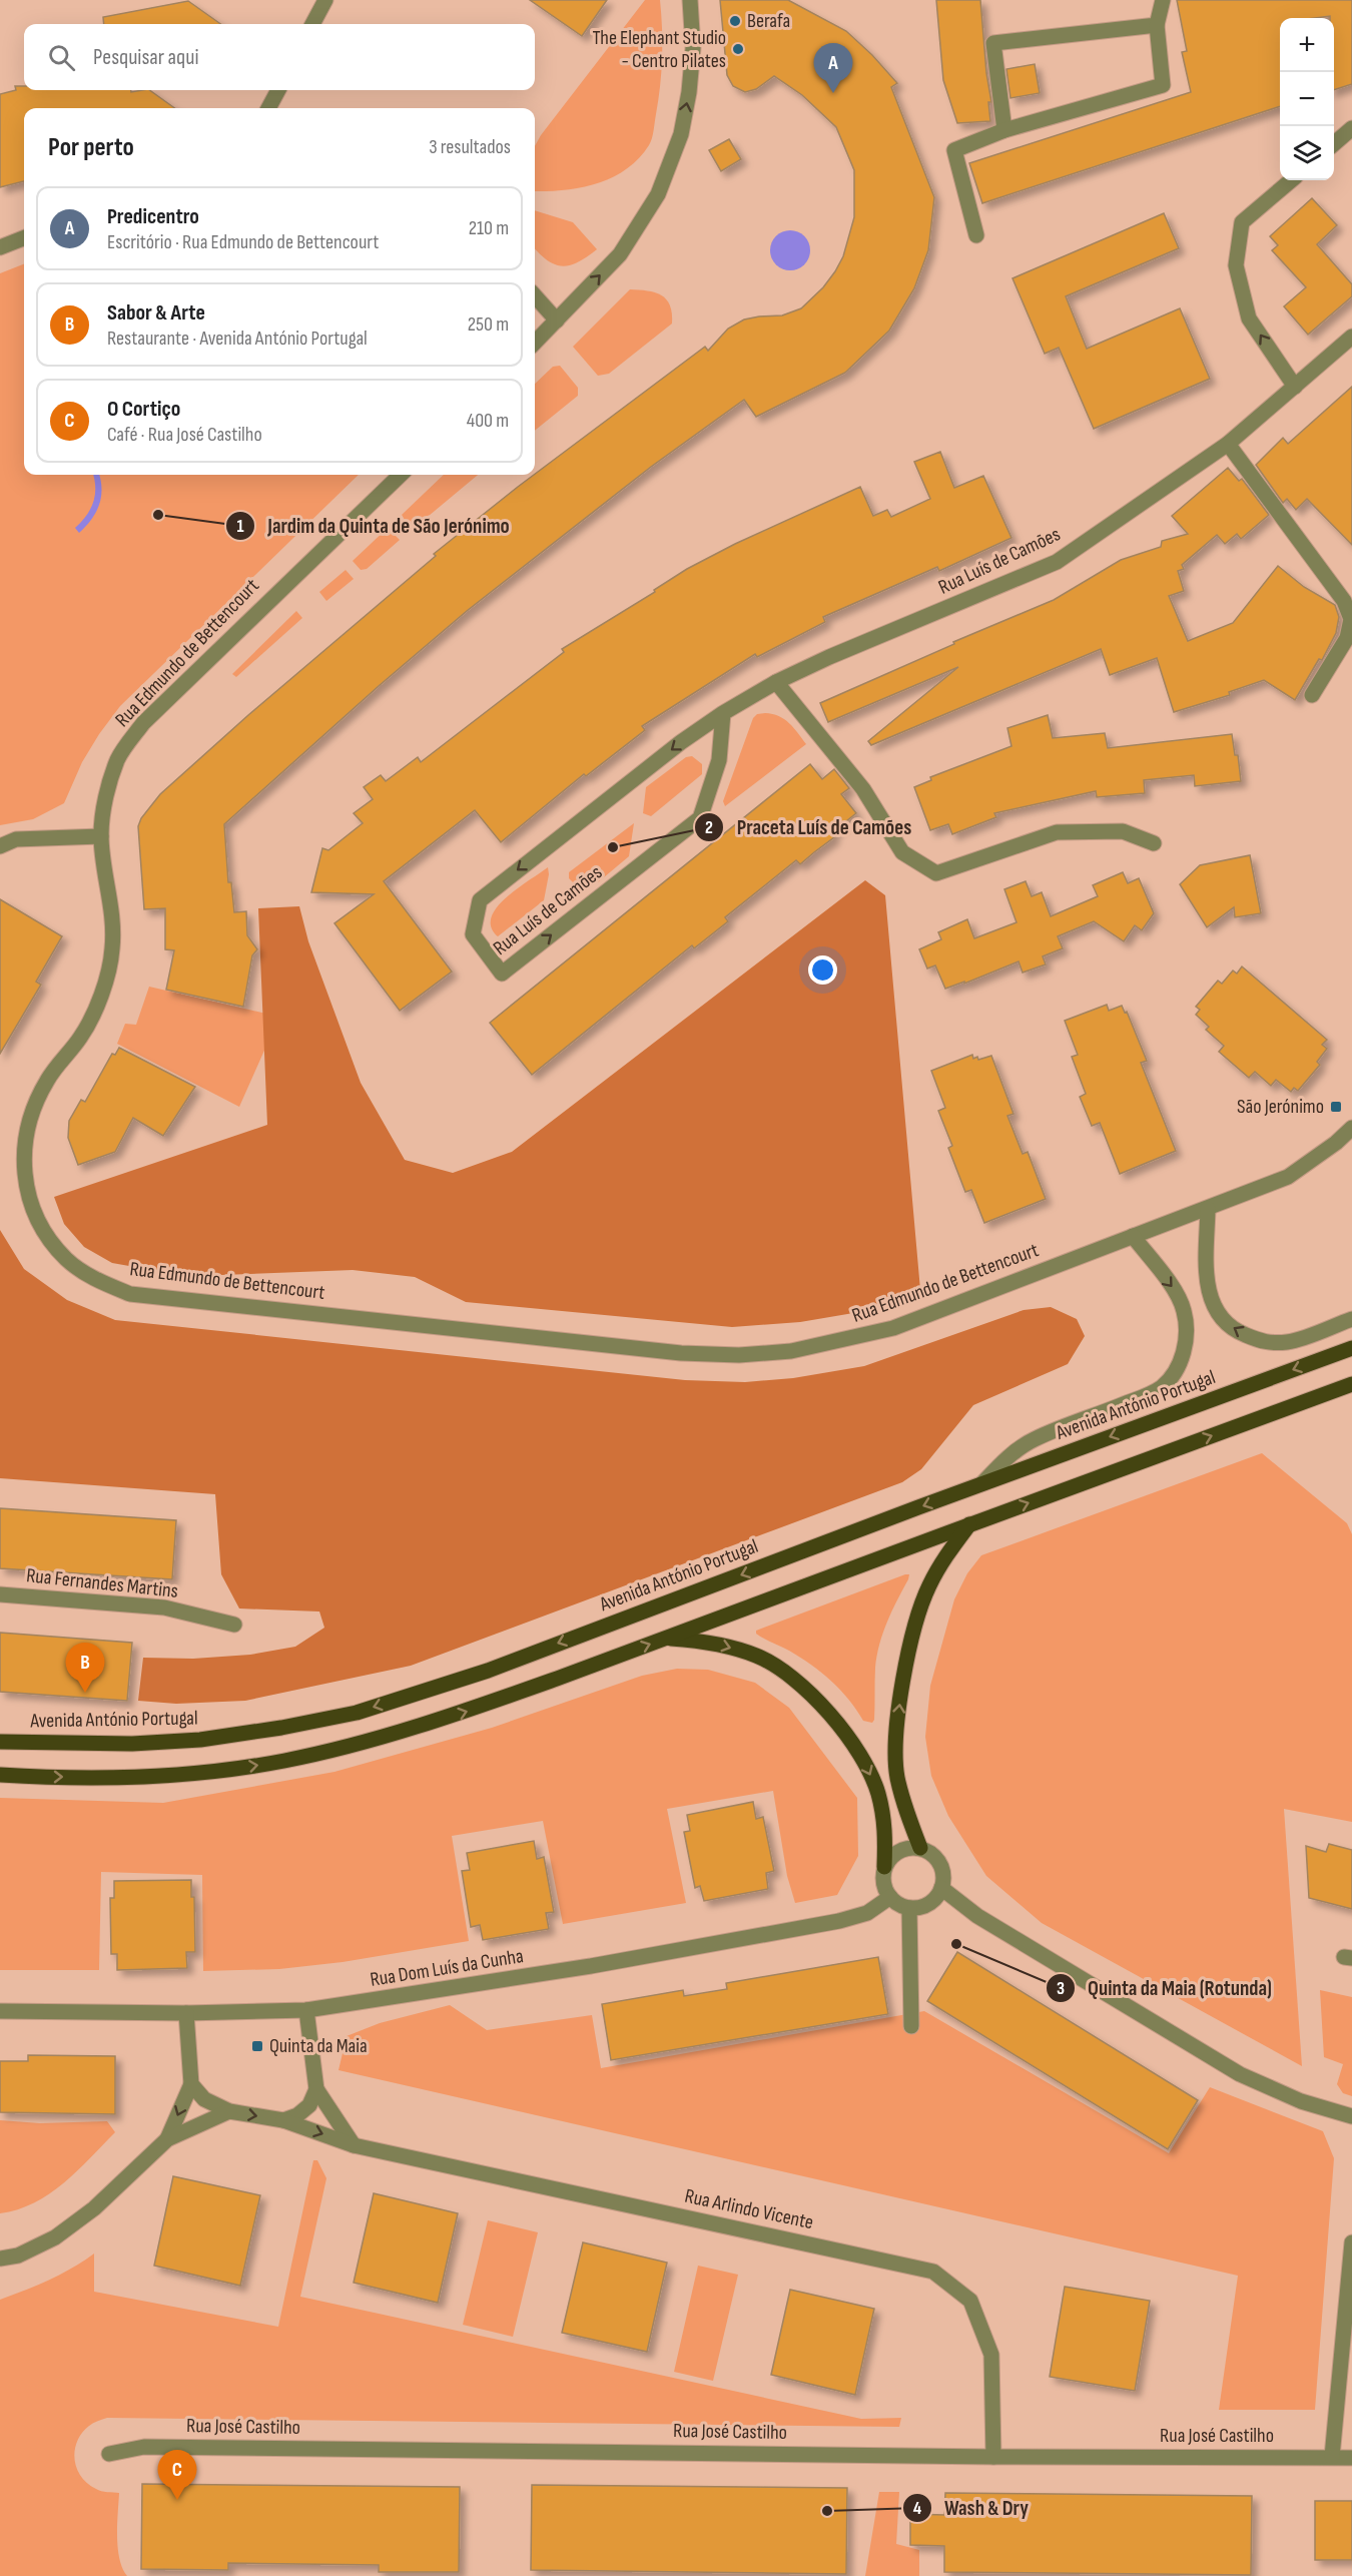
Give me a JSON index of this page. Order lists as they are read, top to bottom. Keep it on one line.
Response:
{"streets":{"main road":["Avenida António Portugal"],"street":["Rua Luís de Camões","Rua Edmundo de Bettencourt","Rua Fernandes Martins","Rua Dom Luís da Cunha","Rua Arlindo Vicente","Rua José Castilho"]},"crossings":[["Rua Arlindo Vicente","Rua José Castilho"]],"places":{"other":["Berafa","The Elephant Studio - Centro Pilates","Jardim da Quinta de São Jerónimo","Praceta Luís de Camões","Quinta da Maia (Rotunda)","Wash & Dry"],"transit":["São Jerónimo","Quinta da Maia"]},"page":{"map_buttons":["+","−"],"search":"Pesquisar aqui","pins":["A","B","C"],"heading":["Por perto","3 resultados"],"list":[{"mark":"A","name":"Predicentro","note":"Escritório · Rua Edmundo de Bettencourt","value":"210 m"},{"mark":"B","name":"Sabor & Arte","note":"Restaurante · Avenida António Portugal","value":"250 m"},{"mark":"C","name":"O Cortiço","note":"Café · Rua José Castilho","value":"400 m"}]}}
